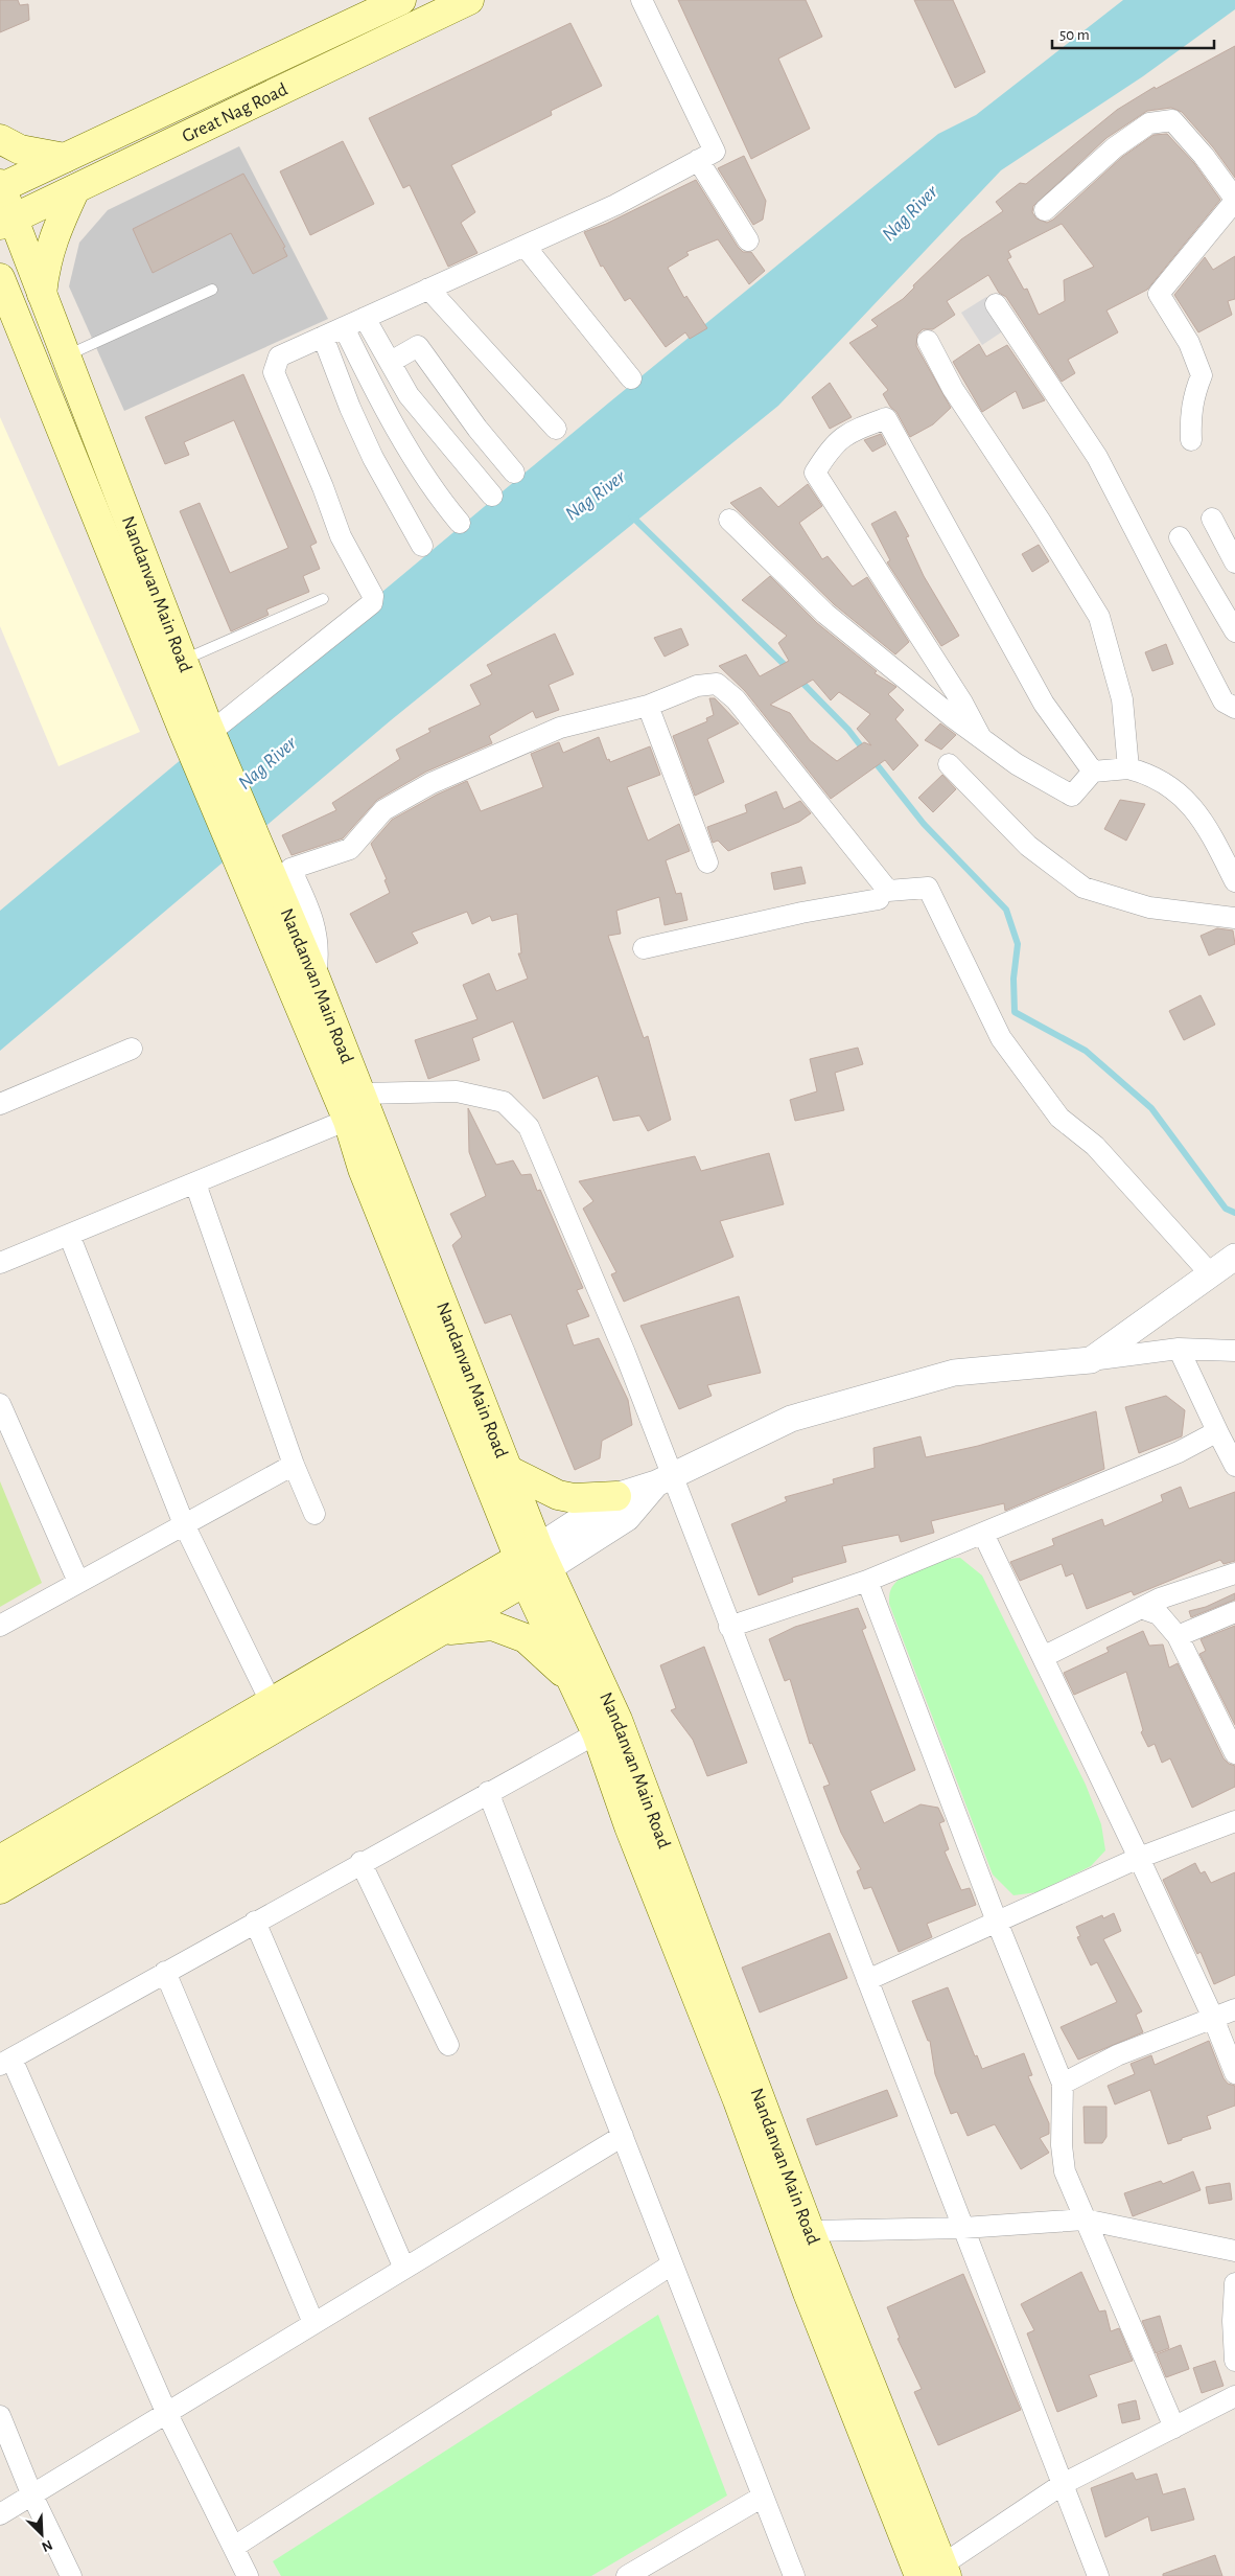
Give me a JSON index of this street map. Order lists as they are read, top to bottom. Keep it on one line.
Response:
{"streets":{"main road":["Great Nag Road","Nandanvan Main Road"]},"crossings":[["Great Nag Road","Nandanvan Main Road"]],"water":["Nag River"],"scale_bar":"50 m","north":"bottom right"}
